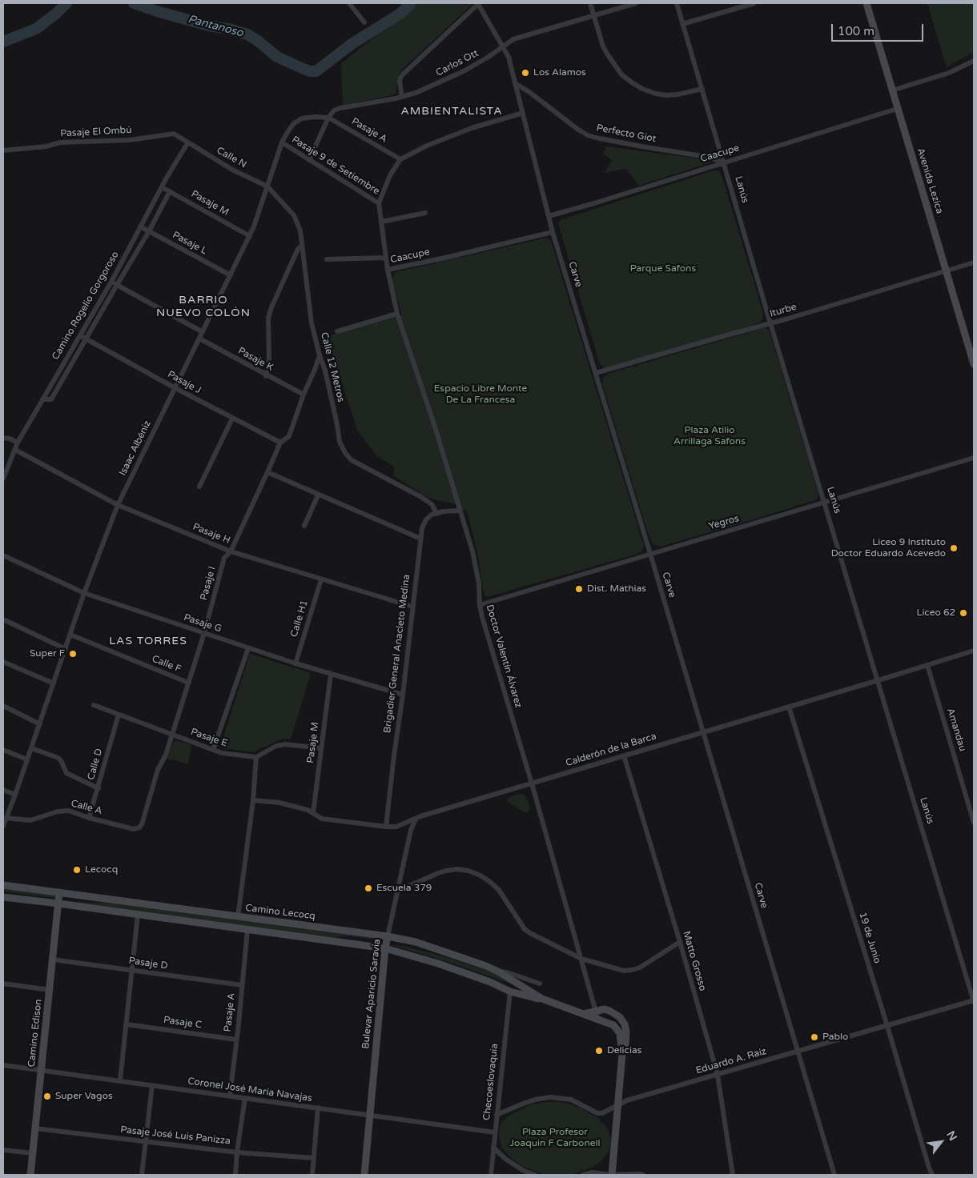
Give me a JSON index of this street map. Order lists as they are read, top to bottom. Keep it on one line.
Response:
{"streets":{"street":["Carlos Ott","Pasaje A","Pasaje El Ombú","Perfecto Giot","Caacupe","Calle N","Pasaje 9 de Setiembre","Avenida Lezica","Lanús","Pasaje M","Pasaje L","Carve","Camino Rogelio Gorgoroso","Iturbe","Pasaje K","Calle 12 Metros","Pasaje J","Isaac Albéniz","Yegros","Pasaje H","Pasaje I","Calle H1","Pasaje G","Brigadier General Anacleto Medina","Doctor Valentín Álvarez","Calle F","Amandau","Pasaje E","Calderón de la Barca","Calle D","Calle A","Camino Lecocq","19 de Junio","Matto Grosso","Pasaje D","Bulevar Aparicio Saravia","Pasaje C","Camino Edison","Eduardo A. Raíz","Checoeslovaquia","Coronel José María Navajas","Pasaje José Luis Panizza"]},"crossings":[["Carlos Ott","Pasaje A"],["Carlos Ott","Carve"],["Carlos Ott","Isaac Albéniz"],["Pasaje A","Isaac Albéniz"],["Pasaje A","Camino Lecocq"],["Pasaje A","Pasaje D"],["Pasaje A","Pasaje C"],["Pasaje A","Coronel José María Navajas"],["Pasaje El Ombú","Calle N"],["Pasaje El Ombú","Camino Rogelio Gorgoroso"],["Perfecto Giot","Caacupe"],["Perfecto Giot","Lanús"],["Perfecto Giot","Carve"],["Caacupe","Avenida Lezica"],["Caacupe","Lanús"],["Caacupe","Carve"],["Caacupe","Doctor Valentín Álvarez"],["Calle N","Camino Rogelio Gorgoroso"],["Calle N","Calle 12 Metros"],["Calle N","Isaac Albéniz"],["Pasaje 9 de Setiembre","Isaac Albéniz"],["Pasaje 9 de Setiembre","Doctor Valentín Álvarez"],["Avenida Lezica","Iturbe"],["Lanús","Iturbe"],["Lanús","Yegros"],["Lanús","Calderón de la Barca"],["Lanús","Eduardo A. Raíz"],["Pasaje M","Camino Rogelio Gorgoroso"],["Pasaje M","Isaac Albéniz"],["Pasaje M","Pasaje G"],["Pasaje M","Calderón de la Barca"],["Pasaje L","Camino Rogelio Gorgoroso"],["Pasaje L","Isaac Albéniz"],["Carve","Iturbe"],["Carve","Yegros"],["Carve","Calderón de la Barca"],["Carve","Eduardo A. Raíz"],["Camino Rogelio Gorgoroso","Pasaje J"],["Camino Rogelio Gorgoroso","Pasaje H"],["Pasaje K","Isaac Albéniz"],["Pasaje K","Pasaje I"],["Calle 12 Metros","Isaac Albéniz"],["Calle 12 Metros","Pasaje I"],["Calle 12 Metros","Brigadier General Anacleto Medina"],["Pasaje J","Isaac Albéniz"],["Pasaje J","Pasaje I"],["Isaac Albéniz","Pasaje H"],["Isaac Albéniz","Pasaje G"],["Isaac Albéniz","Calle F"],["Isaac Albéniz","Calle A"],["Yegros","Doctor Valentín Álvarez"],["Pasaje H","Pasaje I"],["Pasaje H","Calle H1"],["Pasaje H","Brigadier General Anacleto Medina"],["Pasaje I","Pasaje G"],["Pasaje I","Calle F"],["Pasaje I","Pasaje E"],["Pasaje I","Calle A"],["Calle H1","Pasaje G"],["Pasaje G","Brigadier General Anacleto Medina"],["Brigadier General Anacleto Medina","Calderón de la Barca"],["Doctor Valentín Álvarez","Calderón de la Barca"],["Doctor Valentín Álvarez","Camino Lecocq"],["Amandau","Calderón de la Barca"],["Pasaje E","Calle D"],["Calderón de la Barca","19 de Junio"],["Calderón de la Barca","Matto Grosso"],["Calderón de la Barca","Bulevar Aparicio Saravia"],["Calle D","Calle A"],["Camino Lecocq","Bulevar Aparicio Saravia"],["Camino Lecocq","Camino Edison"],["Camino Lecocq","Checoeslovaquia"],["19 de Junio","Eduardo A. Raíz"],["Matto Grosso","Eduardo A. Raíz"],["Pasaje D","Camino Edison"],["Bulevar Aparicio Saravia","Coronel José María Navajas"],["Camino Edison","Coronel José María Navajas"],["Camino Edison","Pasaje José Luis Panizza"],["Eduardo A. Raíz","Checoeslovaquia"],["Checoeslovaquia","Coronel José María Navajas"]],"districts":["AMBIENTALISTA","BARRIO NUEVO COLÓN","LAS TORRES"],"water":["Pantanoso"],"parks":["Parque Safons","Espacio Libre Monte De La Francesa","Plaza Atilio Arrillaga Safons","Plaza Profesor Joaquin F Carbonell"],"places":["Los Alamos","Liceo 9 Instituto Doctor Eduardo Acevedo","Dist. Mathias","Liceo 62","Super F","Lecocq","Escuela 379","Pablo","Delicias","Super Vagos"],"scale_bar":"100 m","north":"top right"}
